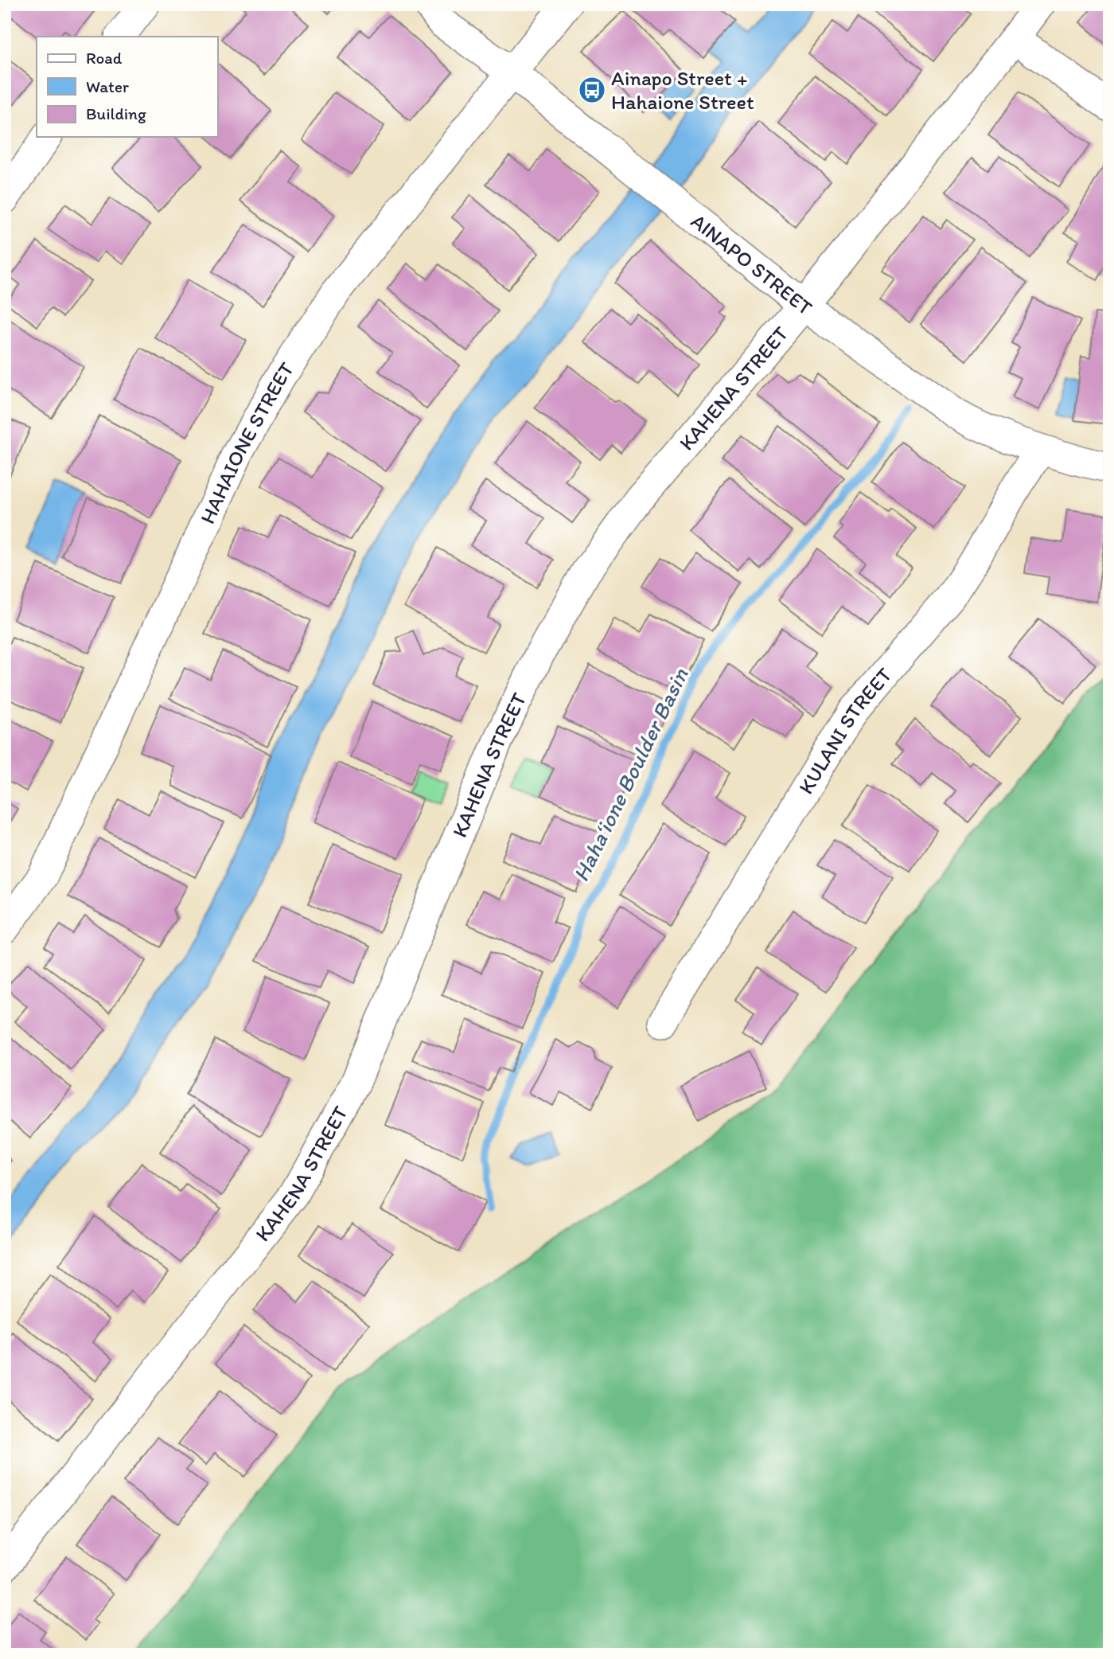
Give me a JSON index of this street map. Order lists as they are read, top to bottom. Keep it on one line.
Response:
{"streets":{"street":["AINAPO STREET","KAHENA STREET","HAHAIONE STREET","KULANI STREET"]},"crossings":[["AINAPO STREET","KAHENA STREET"],["AINAPO STREET","HAHAIONE STREET"],["AINAPO STREET","KULANI STREET"]],"water":["Haha‘ione Boulder Basin"],"places":{"bus stop":["Ainapo Street + Hahaione Street"]},"legend":["Road","Water","Building"]}
